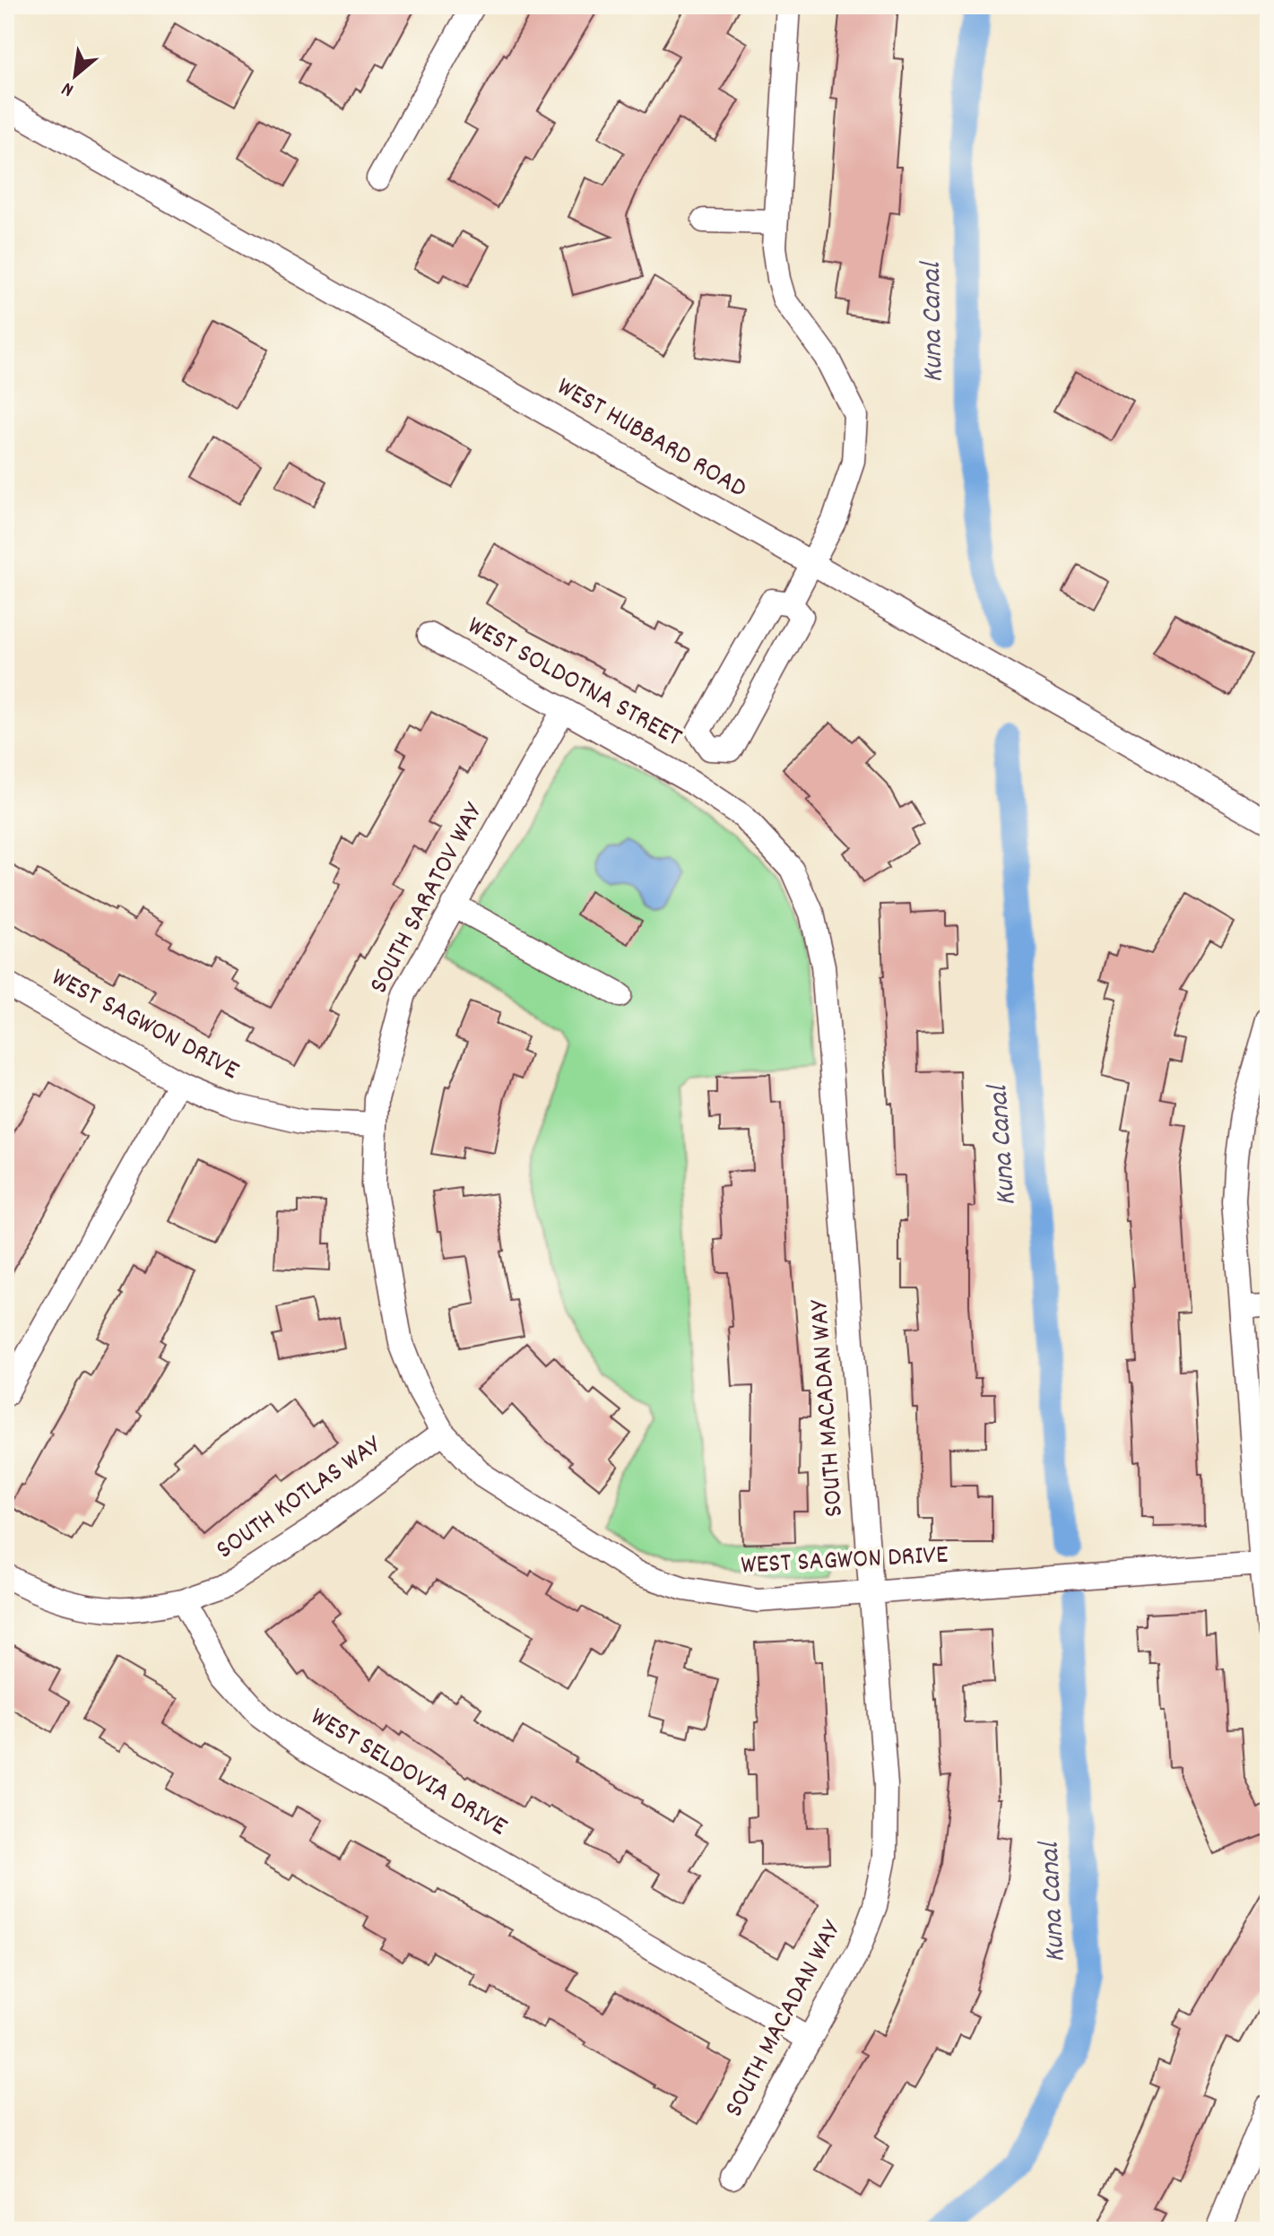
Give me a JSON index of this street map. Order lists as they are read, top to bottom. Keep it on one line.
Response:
{"streets":{"street":["WEST HUBBARD ROAD","WEST SOLDOTNA STREET","SOUTH SARATOV WAY","WEST SAGWON DRIVE","SOUTH MACADAN WAY","SOUTH KOTLAS WAY","WEST SELDOVIA DRIVE"]},"crossings":[["WEST SOLDOTNA STREET","SOUTH SARATOV WAY"],["WEST SOLDOTNA STREET","SOUTH MACADAN WAY"],["SOUTH SARATOV WAY","WEST SAGWON DRIVE"],["WEST SAGWON DRIVE","SOUTH MACADAN WAY"],["WEST SAGWON DRIVE","SOUTH KOTLAS WAY"],["SOUTH MACADAN WAY","WEST SELDOVIA DRIVE"],["SOUTH KOTLAS WAY","WEST SELDOVIA DRIVE"]],"water":["Kuna Canal"],"north":"bottom left"}
